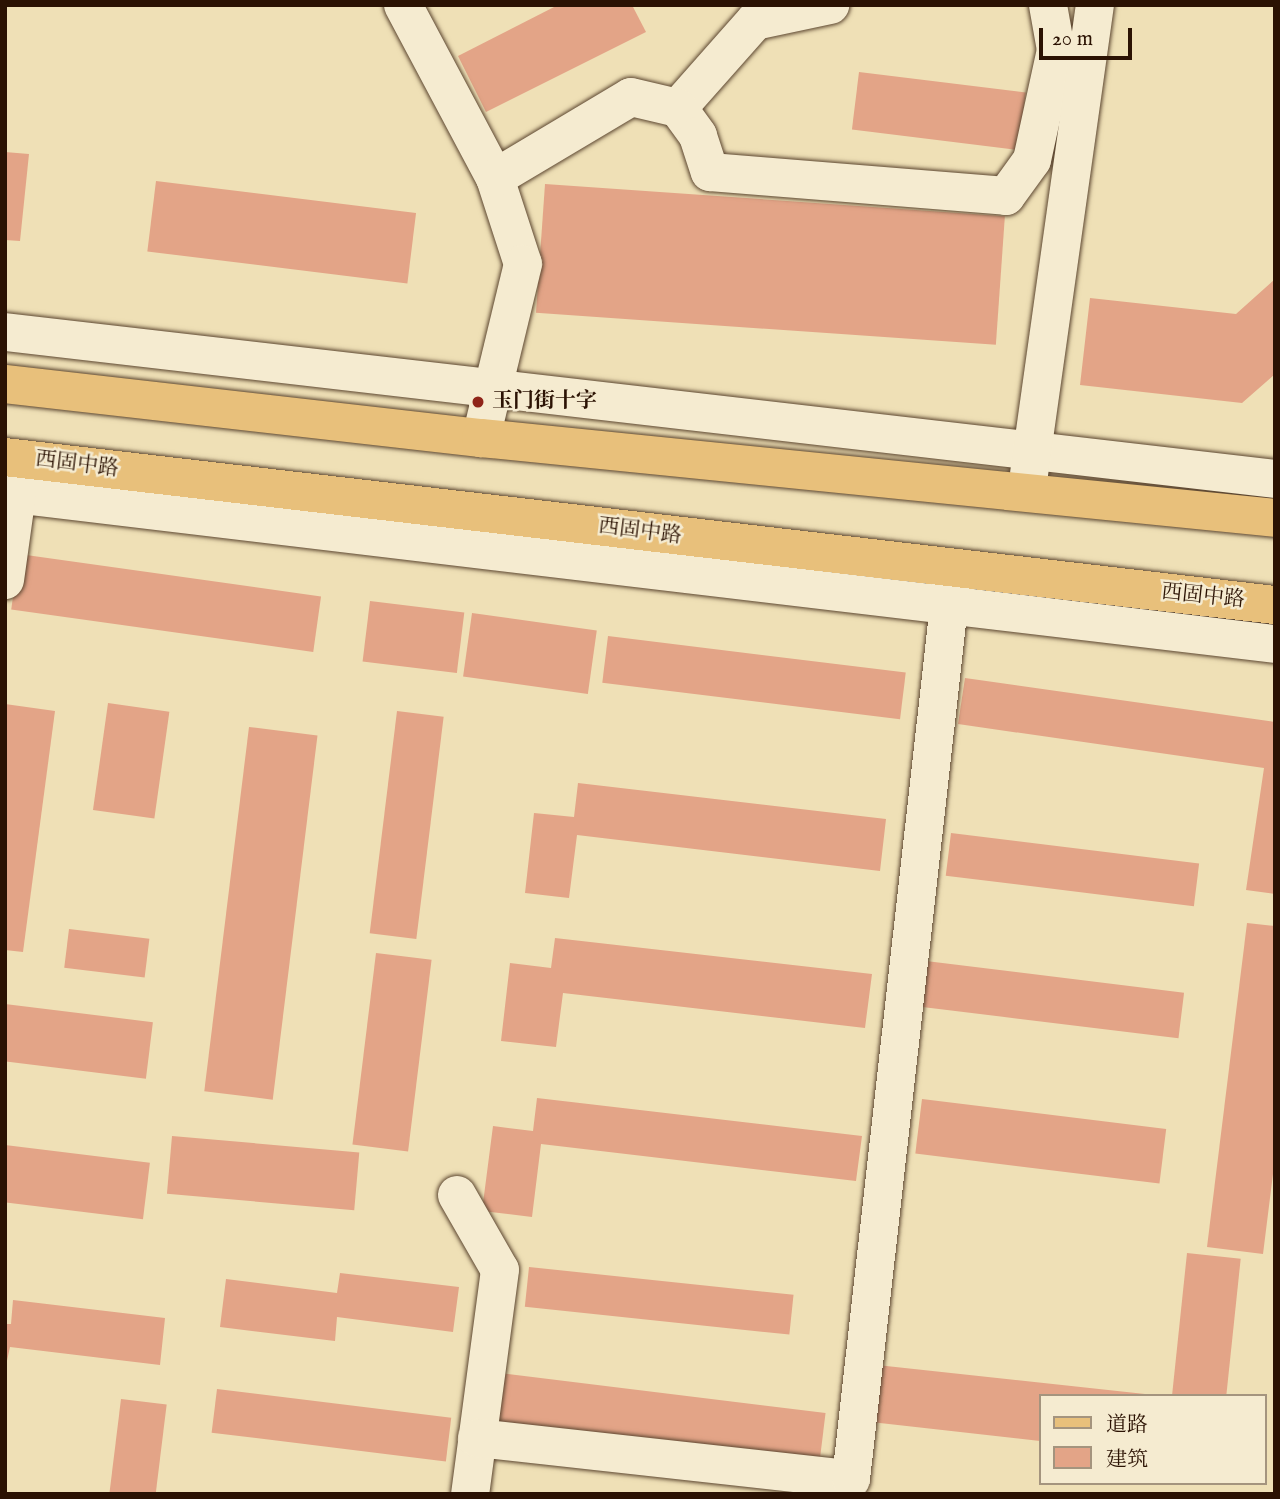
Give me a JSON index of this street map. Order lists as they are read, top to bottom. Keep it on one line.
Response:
{"streets":{"main road":["西固中路"]},"places":["玉门街十字"],"legend":["道路","建筑"],"scale_bar":"20 m"}
